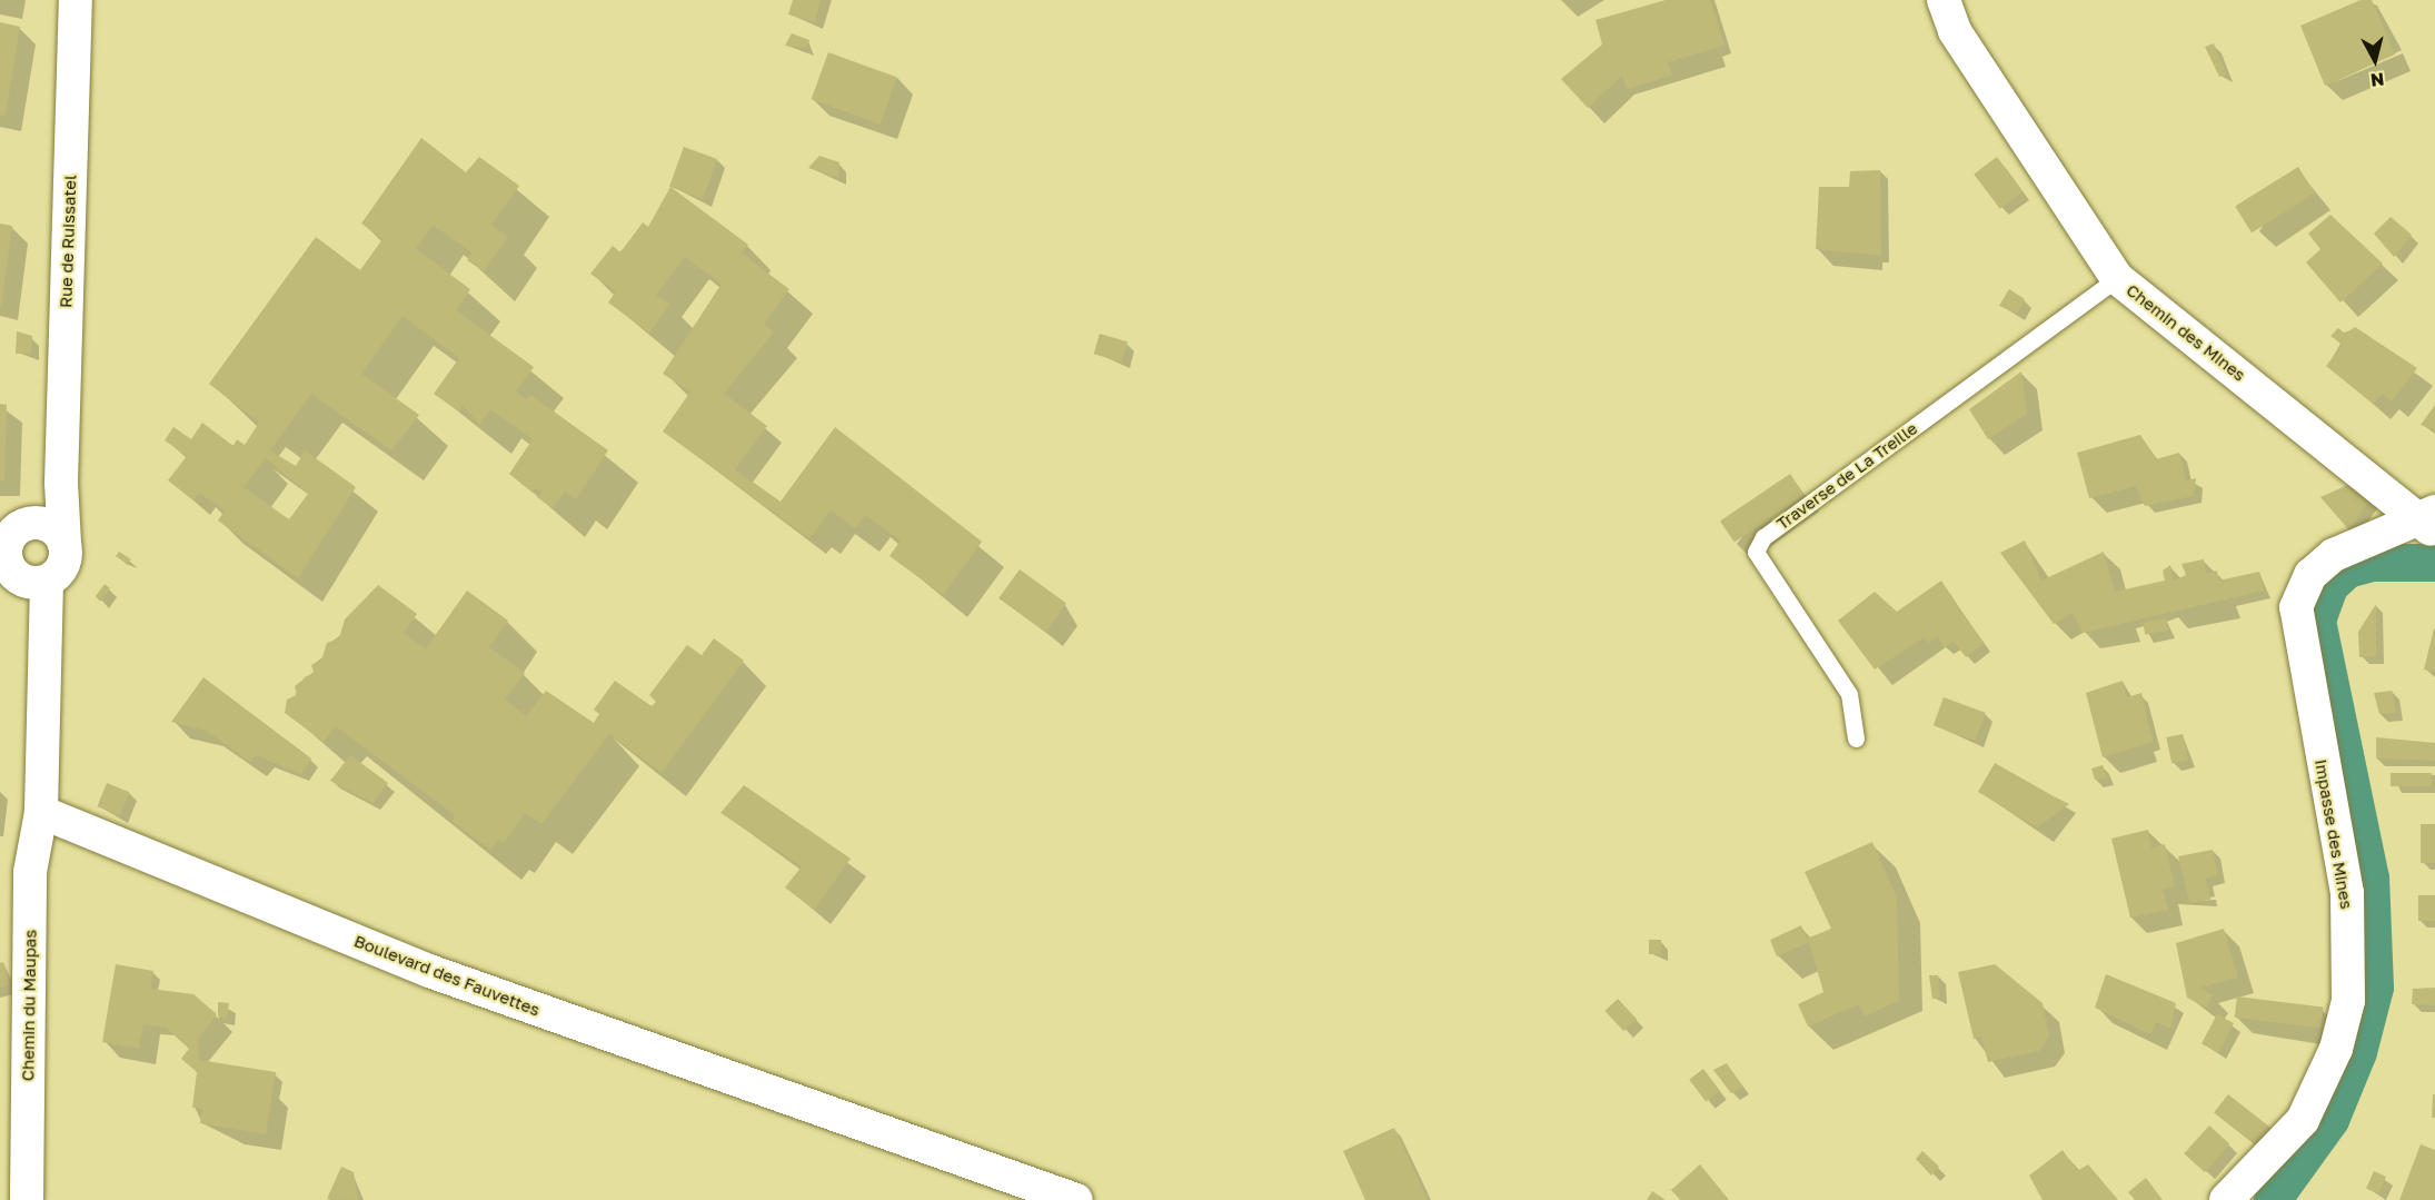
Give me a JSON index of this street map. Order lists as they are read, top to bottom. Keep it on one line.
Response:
{"streets":{"street":["Rue de Ruissatel","Chemin des Mines","Impasse des Mines","Boulevard des Fauvettes","Chemin du Maupas"],"lane":["Traverse de La Treille"]},"crossings":[["Chemin des Mines","Traverse de La Treille"],["Chemin des Mines","Impasse des Mines"],["Boulevard des Fauvettes","Chemin du Maupas"]],"north":"bottom"}
